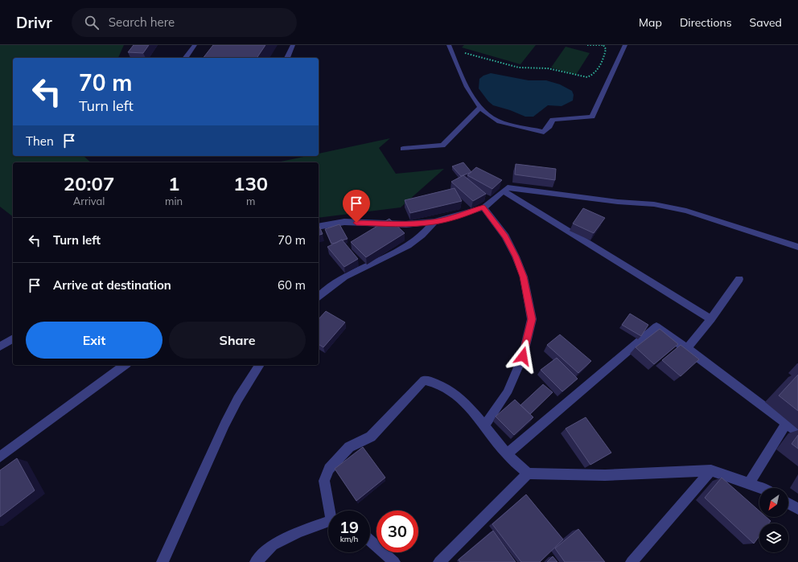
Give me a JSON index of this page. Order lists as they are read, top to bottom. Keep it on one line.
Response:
{"north":"bottom left","page":{"header":"Drivr","search":"Search here","nav":["Map","Directions","Saved"],"turn":["70 m","Turn left"],"then":"Then","eta":["20:07","Arrival","1","min","130","m"],"list":[{"name":"Turn left","value":"70 m"},{"name":"Arrive at destination","value":"60 m"}],"buttons":["Exit","Share"],"speed":"19 km/h","limit":"30"}}
